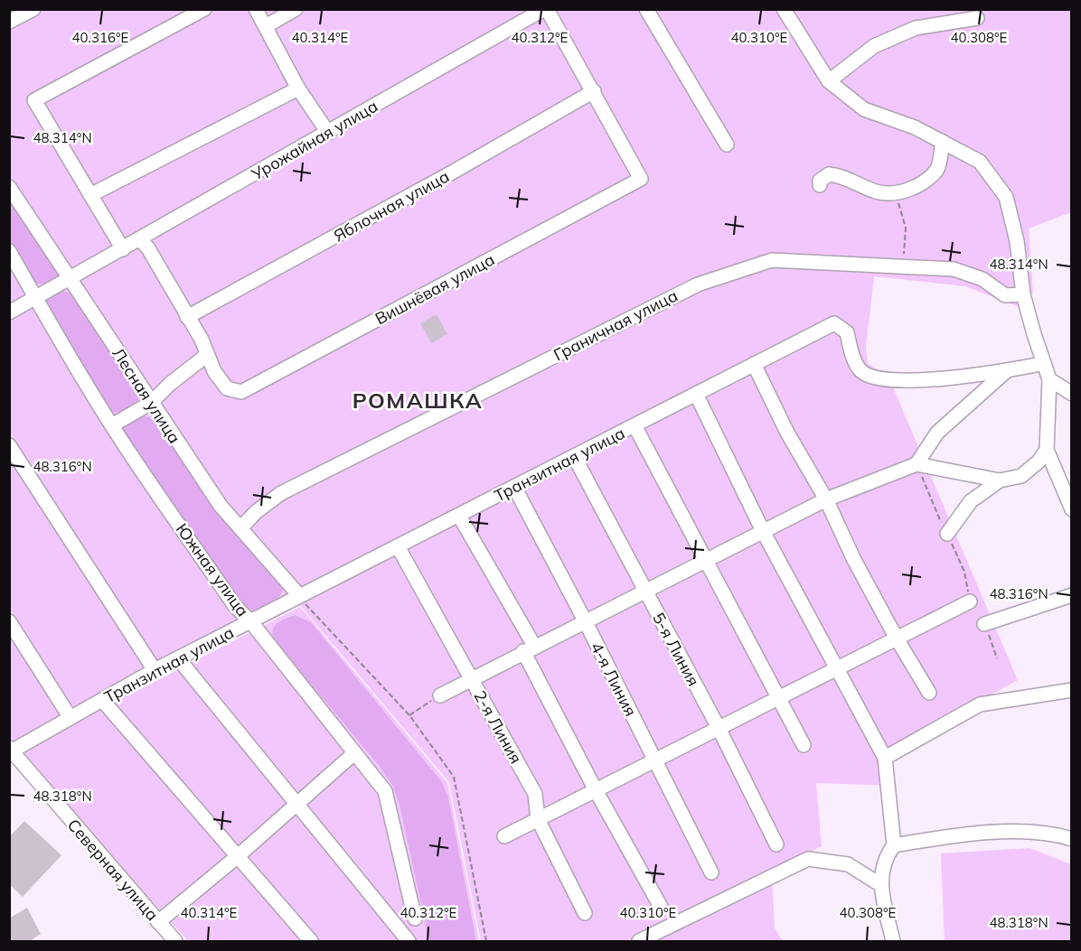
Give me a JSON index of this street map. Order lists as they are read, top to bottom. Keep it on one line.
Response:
{"streets":{"street":["Урожайная улица","Яблочная улица","Вишнёвая улица","Граничная улица","Лесная улица","Транзитная улица","Южная улица","5-я Линия","4-я Линия","2-я Линия","Северная улица"]},"crossings":[["Урожайная улица","Лесная улица"],["Урожайная улица","Южная улица"],["Яблочная улица","Вишнёвая улица"],["Граничная улица","Лесная улица"],["Лесная улица","Транзитная улица"],["Транзитная улица","Южная улица"],["Транзитная улица","5-я Линия"],["Транзитная улица","4-я Линия"],["Транзитная улица","2-я Линия"],["Транзитная улица","Северная улица"]],"districts":["РОМАШКА"],"coordinates":["40.316°E","40.314°E","40.312°E","40.310°E","40.308°E","48.314°N","48.316°N","48.318°N"]}
